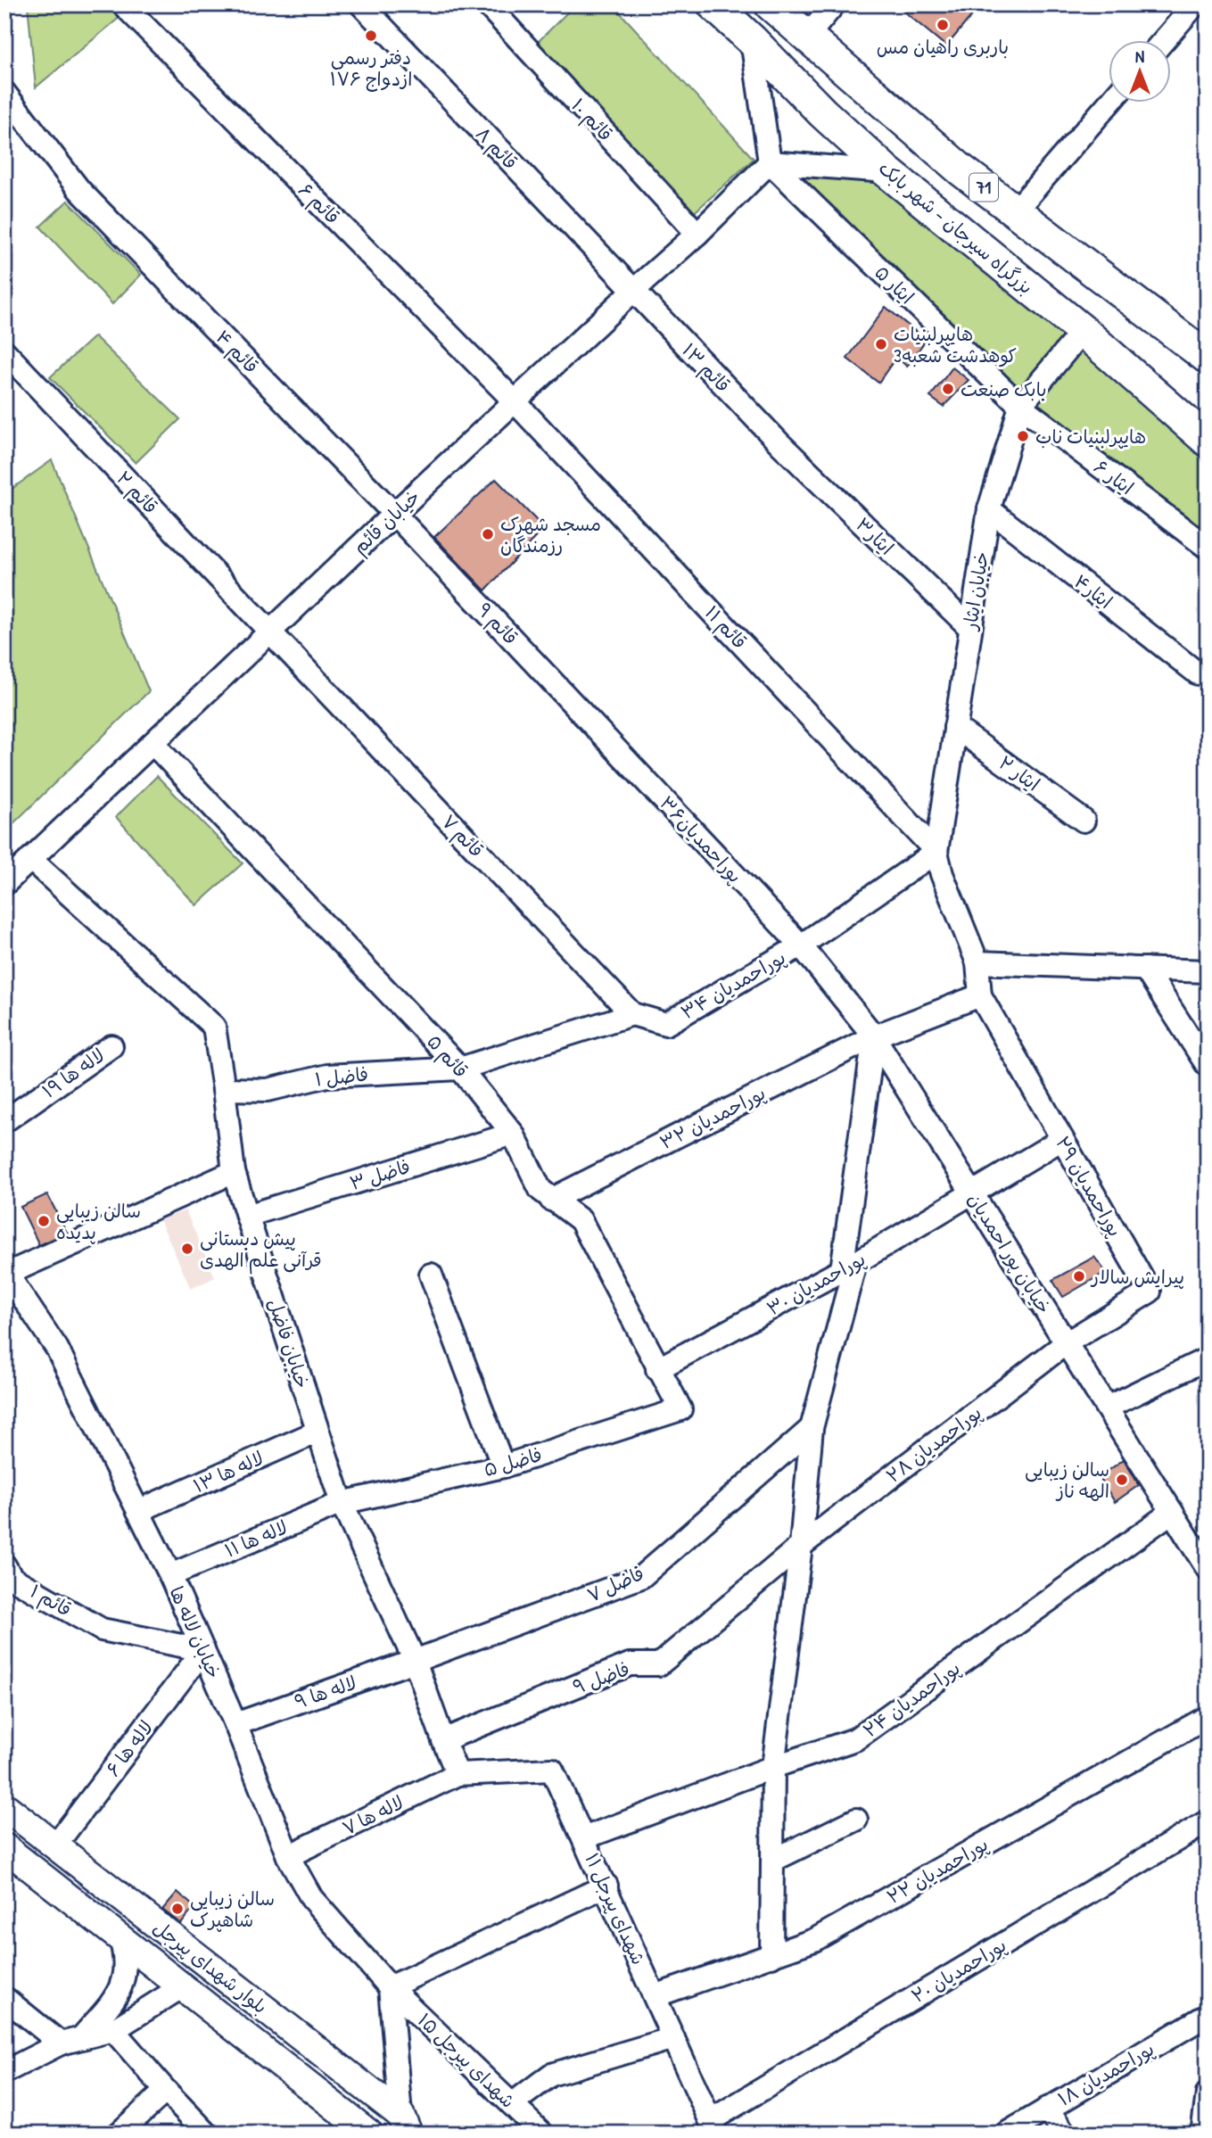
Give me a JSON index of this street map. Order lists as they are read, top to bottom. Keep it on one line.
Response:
{"streets":{"highway":["71","بزرگراه سیرجان - شهر بابک"],"main road":["بلوار شهدای پیرجل"],"street":["قائم ۱۰","قائم ۸","قائم ۶","ایثار ۵","قائم ۴","قائم ۱۳","ایثار ۶","قائم ۲","خیابان قائم","ایثار۳","خیابان ایثار","ایثار۴","قائم ۹","قائم ۱۱","ایثار ۲","قائم ۷","پوراحمدیان۳۶","پوراحمدیان ۳۴","قائم ۵","لاله ها ۱۹","فاضل ۱","پوراحمدیان ۳۲","فاضل ۳","پوراحمدیان ۲۹","خیابان پور احمدیان","پوراحمدیان ۳۰","خیابان فاضل","پوراحمدیان ۲۸","فاضل ۵","لاله ها ۱۳","لاله ها ۱۱","فاضل ۷","قائم ۱","خیابان لاله ها","فاضل ۹","لاله ها ۹","پوراحمدیان ۲۴","لاله ها ۶","لاله ها ۷","پوراحمدیان ۲۲","شهدای پیرجل ۱۱","پوراحمدیان ۲۰","شهدای پیرجل ۱۵","پوراحمدیان ۱۸"]},"crossings":[["قائم ۱۰","خیابان قائم"],["قائم ۸","قائم ۱۳"],["قائم ۸","خیابان قائم"],["قائم ۶","خیابان قائم"],["قائم ۶","قائم ۱۱"],["بزرگراه سیرجان - شهر بابک","خیابان ایثار"],["ایثار ۵","ایثار ۶"],["ایثار ۵","خیابان قائم"],["ایثار ۵","خیابان ایثار"],["قائم ۴","خیابان قائم"],["قائم ۴","قائم ۹"],["قائم ۱۳","خیابان قائم"],["قائم ۱۳","ایثار۳"],["ایثار ۶","خیابان ایثار"],["قائم ۲","خیابان قائم"],["قائم ۲","قائم ۷"],["خیابان قائم","قائم ۹"],["خیابان قائم","قائم ۱۱"],["خیابان قائم","قائم ۷"],["خیابان قائم","قائم ۵"],["خیابان قائم","خیابان فاضل"],["ایثار۳","خیابان ایثار"],["خیابان ایثار","ایثار۴"],["خیابان ایثار","قائم ۱۱"],["خیابان ایثار","ایثار ۲"],["خیابان ایثار","پوراحمدیان ۳۴"],["خیابان ایثار","پوراحمدیان ۳۲"],["خیابان ایثار","پوراحمدیان ۲۹"],["قائم ۹","پوراحمدیان۳۶"],["قائم ۱۱","پوراحمدیان ۳۴"],["قائم ۷","پوراحمدیان ۳۴"],["قائم ۷","فاضل ۱"],["پوراحمدیان۳۶","پوراحمدیان ۳۴"],["پوراحمدیان۳۶","خیابان پور احمدیان"],["پوراحمدیان ۳۴","فاضل ۱"],["پوراحمدیان ۳۴","خیابان پور احمدیان"],["قائم ۵","فاضل ۱"],["قائم ۵","پوراحمدیان ۳۲"],["قائم ۵","فاضل ۳"],["قائم ۵","پوراحمدیان ۳۰"],["قائم ۵","فاضل ۵"],["فاضل ۱","خیابان فاضل"],["پوراحمدیان ۳۲","پوراحمدیان ۲۹"],["پوراحمدیان ۳۲","خیابان پور احمدیان"],["فاضل ۳","خیابان فاضل"],["پوراحمدیان ۲۹","خیابان پور احمدیان"],["پوراحمدیان ۲۹","پوراحمدیان ۳۰"],["پوراحمدیان ۲۹","پوراحمدیان ۲۸"],["خیابان پور احمدیان","پوراحمدیان ۳۰"],["خیابان پور احمدیان","پوراحمدیان ۲۸"],["خیابان پور احمدیان","پوراحمدیان ۲۴"],["خیابان فاضل","فاضل ۵"],["خیابان فاضل","لاله ها ۱۳"],["خیابان فاضل","لاله ها ۱۱"],["خیابان فاضل","فاضل ۷"],["خیابان فاضل","فاضل ۹"],["خیابان فاضل","لاله ها ۹"],["خیابان فاضل","لاله ها ۷"],["خیابان فاضل","شهدای پیرجل ۱۱"],["پوراحمدیان ۲۸","فاضل ۹"],["فاضل ۵","لاله ها ۱۱"],["لاله ها ۱۳","خیابان لاله ها"],["لاله ها ۱۱","خیابان لاله ها"],["فاضل ۷","لاله ها ۹"],["قائم ۱","خیابان لاله ها"],["قائم ۱","لاله ها ۶"],["خیابان لاله ها","لاله ها ۹"],["خیابان لاله ها","لاله ها ۶"],["خیابان لاله ها","لاله ها ۷"],["خیابان لاله ها","شهدای پیرجل ۱۵"],["پوراحمدیان ۲۴","شهدای پیرجل ۱۱"],["لاله ها ۶","بلوار شهدای پیرجل"],["لاله ها ۷","شهدای پیرجل ۱۱"],["پوراحمدیان ۲۲","شهدای پیرجل ۱۱"],["شهدای پیرجل ۱۱","پوراحمدیان ۲۰"]],"places":["باربری راهیان مس","دفتر رسمی ازدواج ۱۷۶","هایپرلبنیات کوهدشت شعبه3","بابک صنعت","هایپرلبنیات ناب","مسجد شهرک رزمندگان","سالن زیبایی پدیده","پیش دبستانی قرآنی علم الهدی","پیرایش سالار","سالن زیبایی الهه ناز","سالن زیبایی شاهپرک"],"north":"top"}
